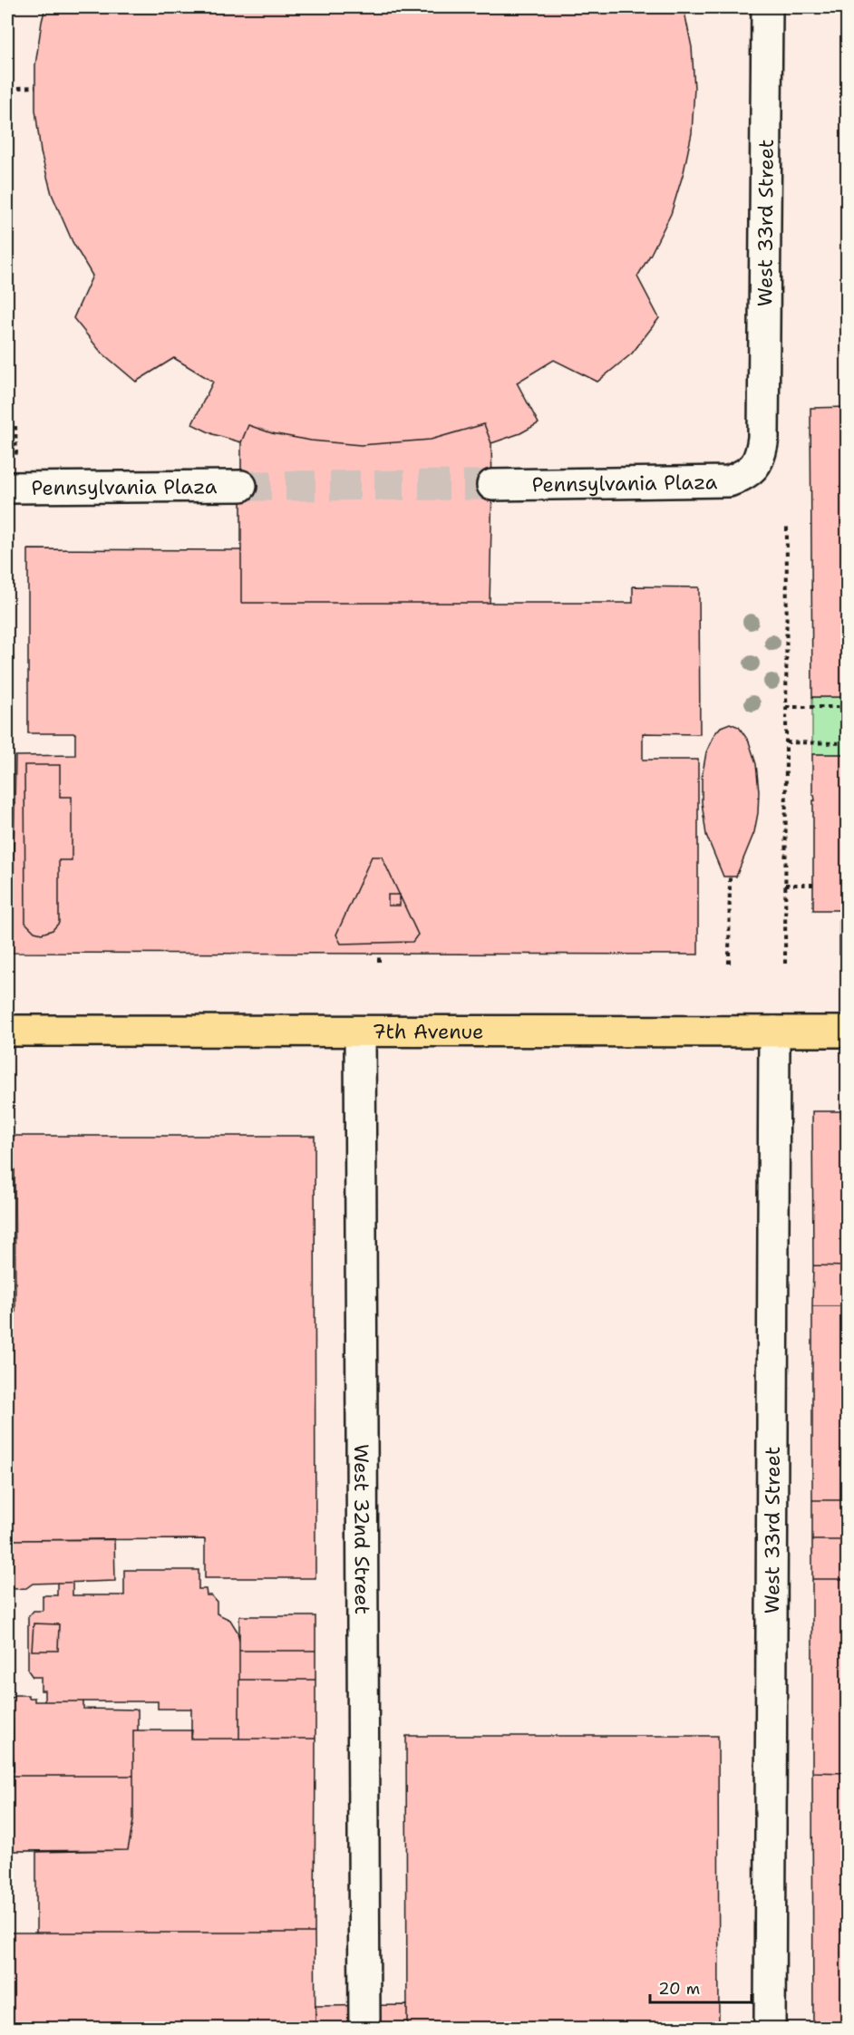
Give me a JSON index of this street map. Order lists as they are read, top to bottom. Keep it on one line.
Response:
{"streets":{"main road":["7th Avenue"],"street":["West 33rd Street","Pennsylvania Plaza","West 32nd Street"]},"crossings":[["West 33rd Street","Pennsylvania Plaza"],["West 33rd Street","7th Avenue"],["7th Avenue","West 32nd Street"]],"scale_bar":"20 m"}
